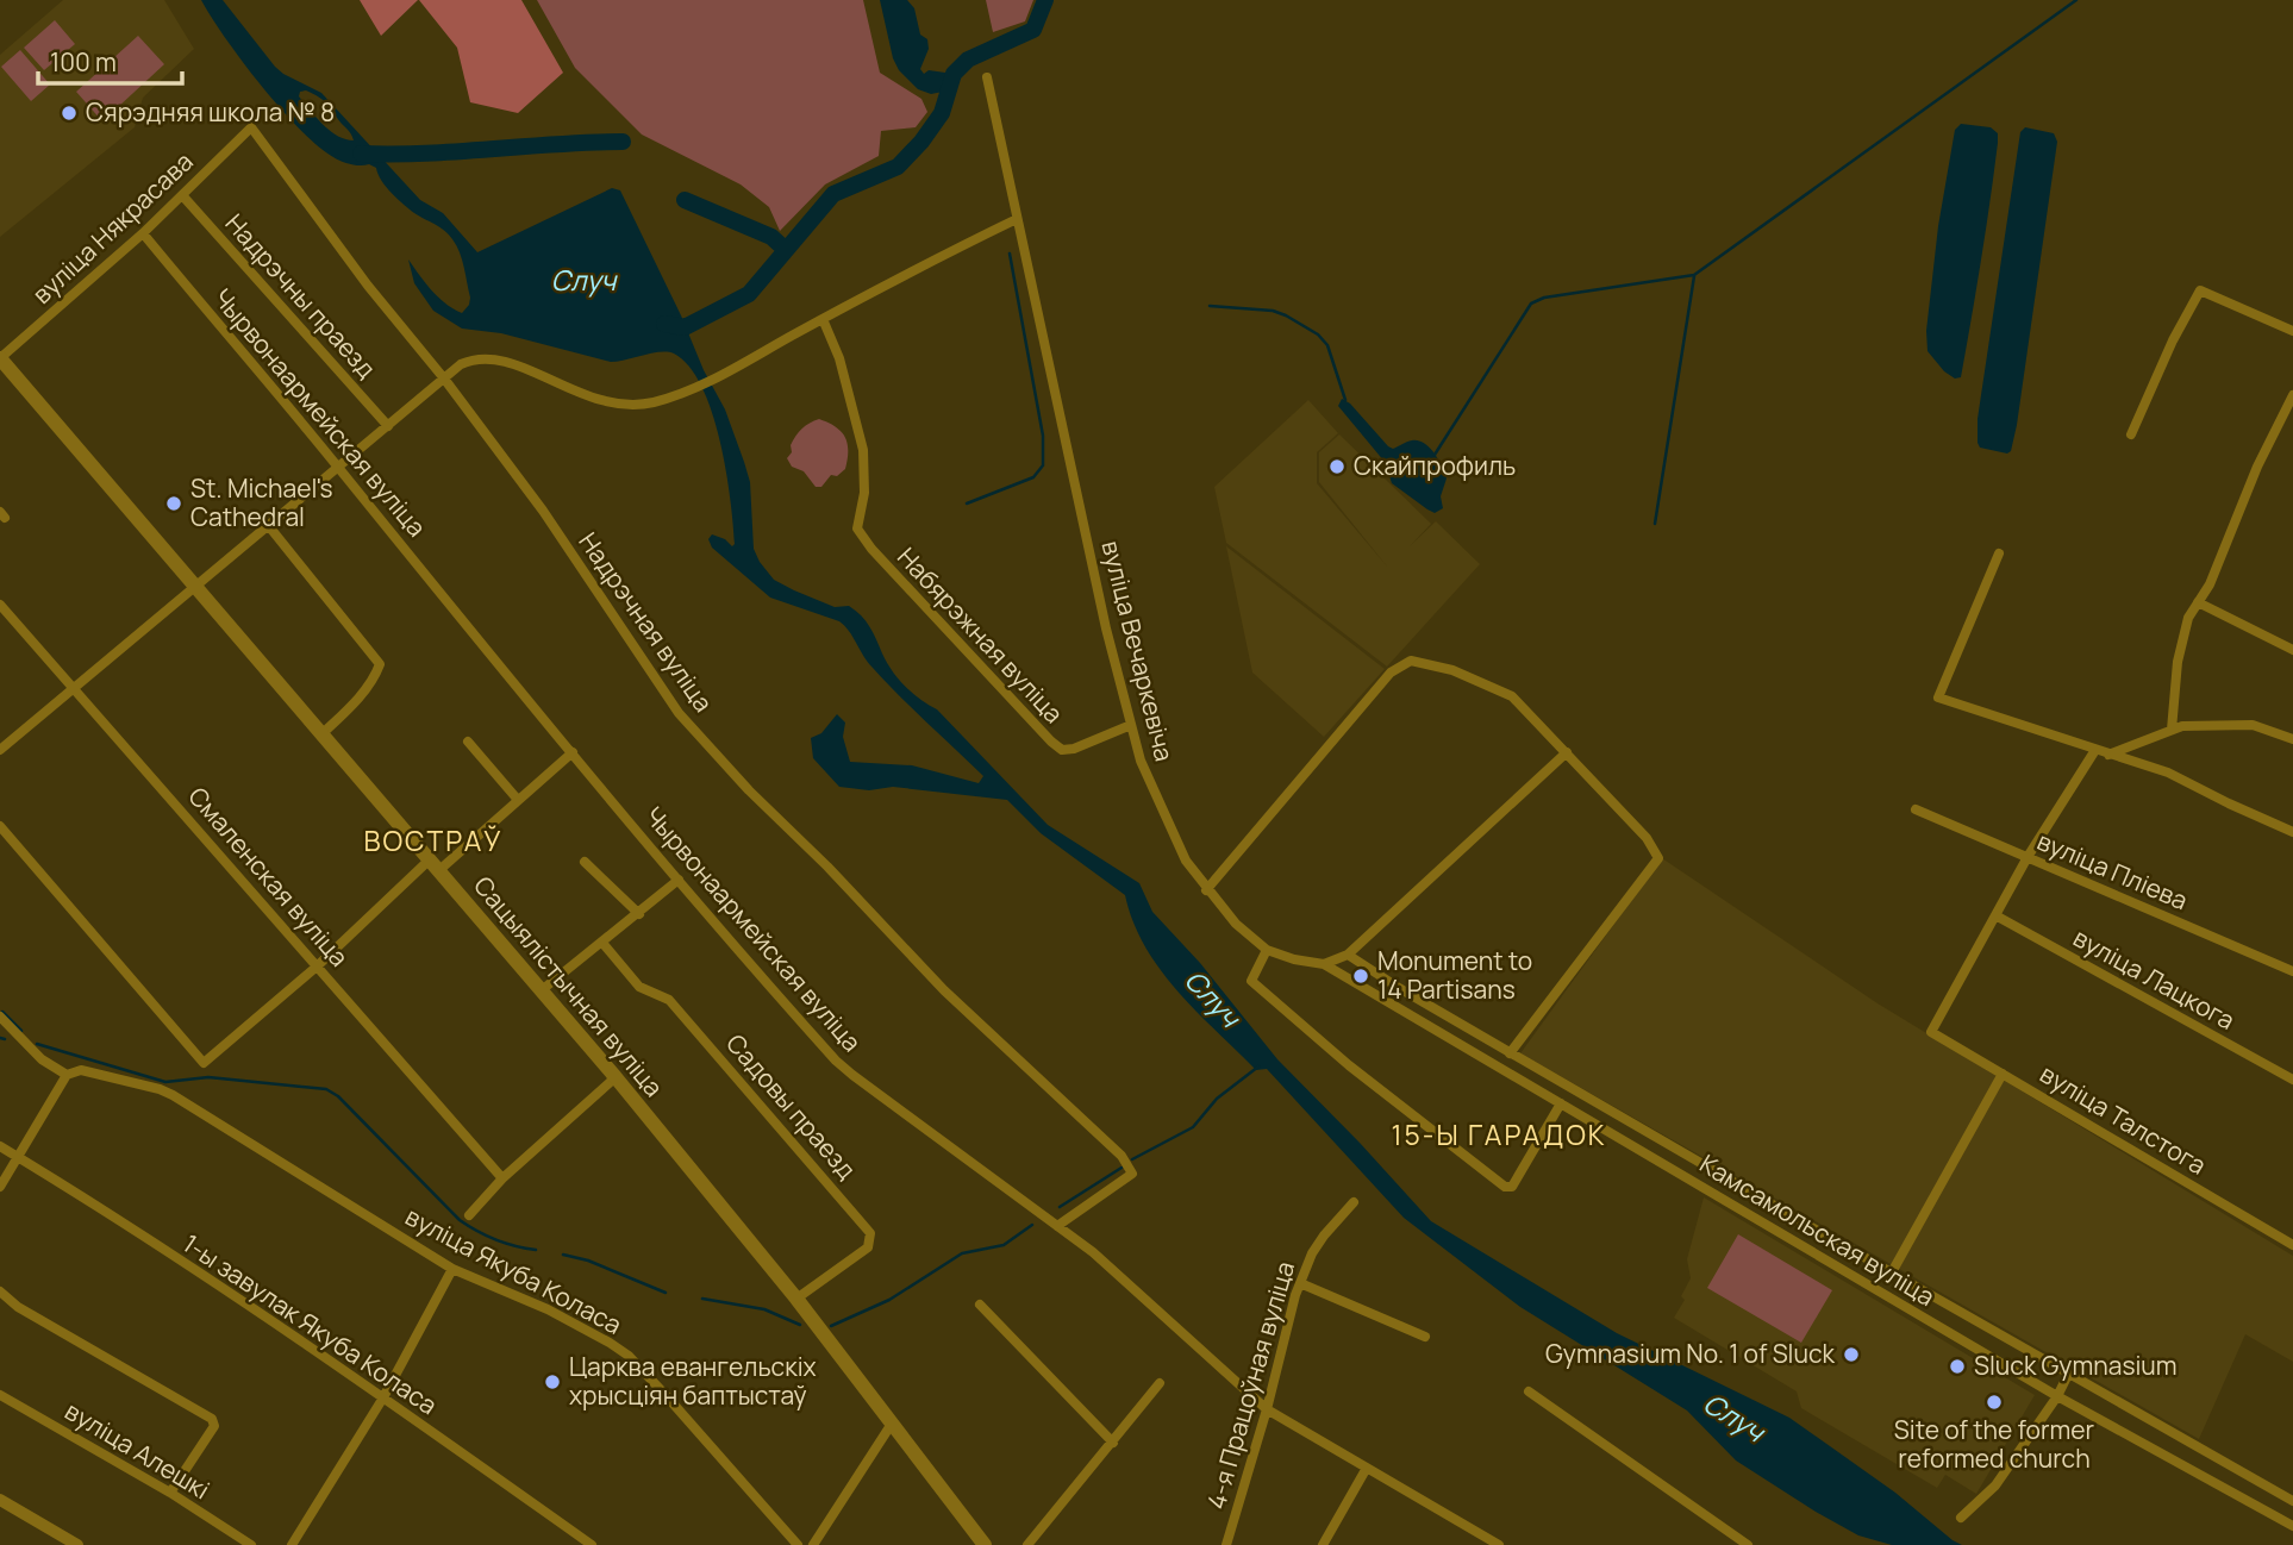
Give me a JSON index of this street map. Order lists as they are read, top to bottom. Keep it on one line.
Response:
{"streets":{"main road":["Сацыялістычная вуліца"],"street":["вуліца Някрасава","Надрэчны праезд","Чырвонаармейская вуліца","Надрэчная вуліца","Набярэжная вуліца","вуліца Вечаркевіча","вуліца Пліева","Смаленская вуліца","вуліца Лацкога","Садовы праезд","вуліца Талстога","Камсамольская вуліца","вуліца Якуба Коласа","1-ы завулак Якуба Коласа","4-я Працоўная вуліца","вуліца Алешкі"]},"crossings":[["вуліца Някрасава","Надрэчны праезд"],["вуліца Някрасава","Чырвонаармейская вуліца"],["вуліца Някрасава","Надрэчная вуліца"],["вуліца Някрасава","Сацыялістычная вуліца"],["Чырвонаармейская вуліца","Надрэчная вуліца"],["Чырвонаармейская вуліца","4-я Працоўная вуліца"],["Набярэжная вуліца","вуліца Вечаркевіча"],["вуліца Вечаркевіча","Камсамольская вуліца"],["вуліца Лацкога","вуліца Талстога"],["Сацыялістычная вуліца","Садовы праезд"]],"districts":["ВОСТРАЎ","15-Ы ГАРАДОК"],"water":["Случ"],"places":["Сярэдняя школа № 8","Скайпрофиль","St. Michael's Cathedral","Monument to 14 Partisans","Gymnasium No. 1 of Sluck","Sluck Gymnasium","Царква евангельскіх хрысціян баптыстаў","Site of the former reformed church"],"scale_bar":"100 m"}
